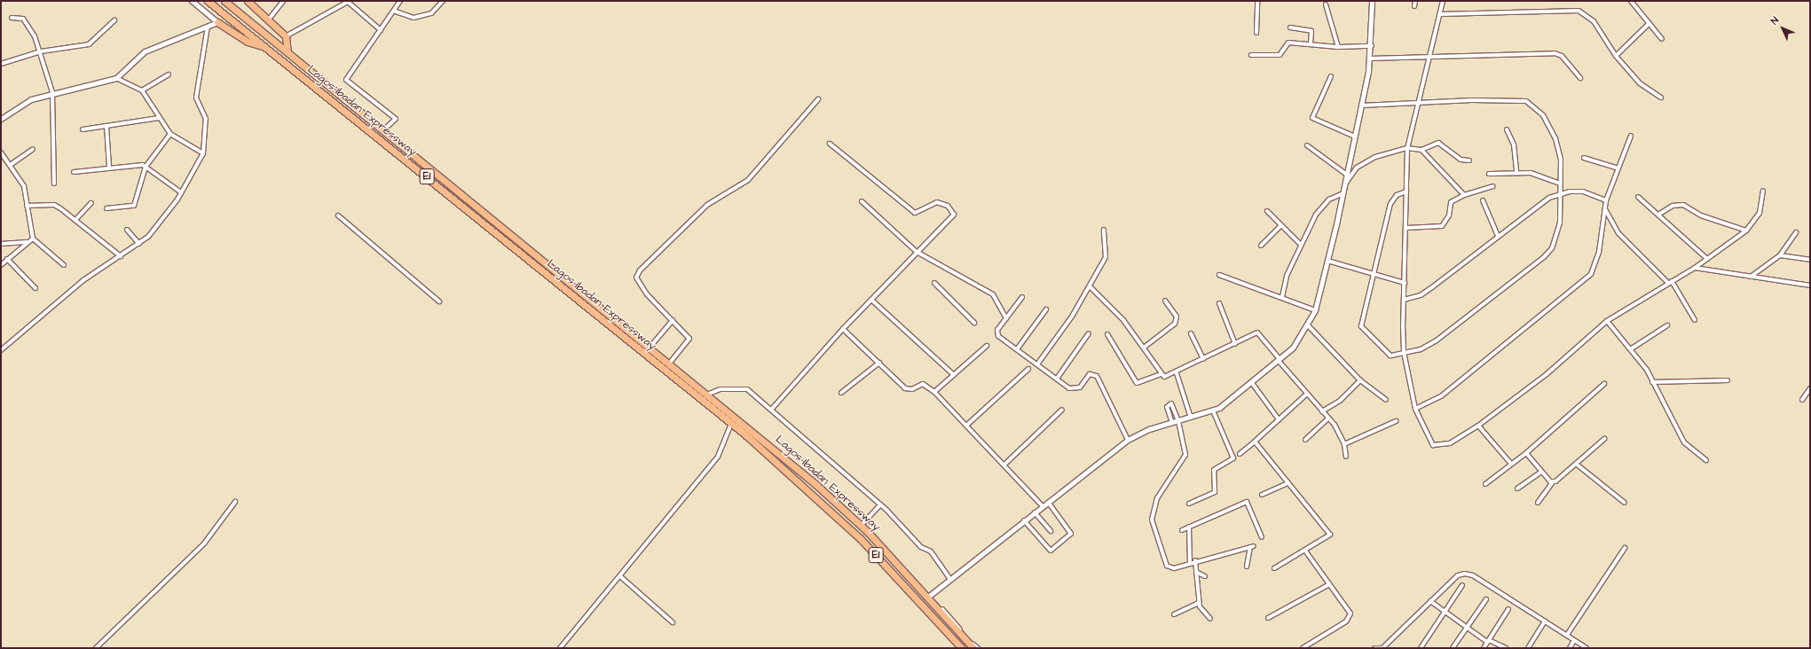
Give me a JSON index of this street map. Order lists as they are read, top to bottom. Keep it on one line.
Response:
{"streets":{"highway":["Lagos-Ibadan Expressway","E1"]},"north":"top left"}
